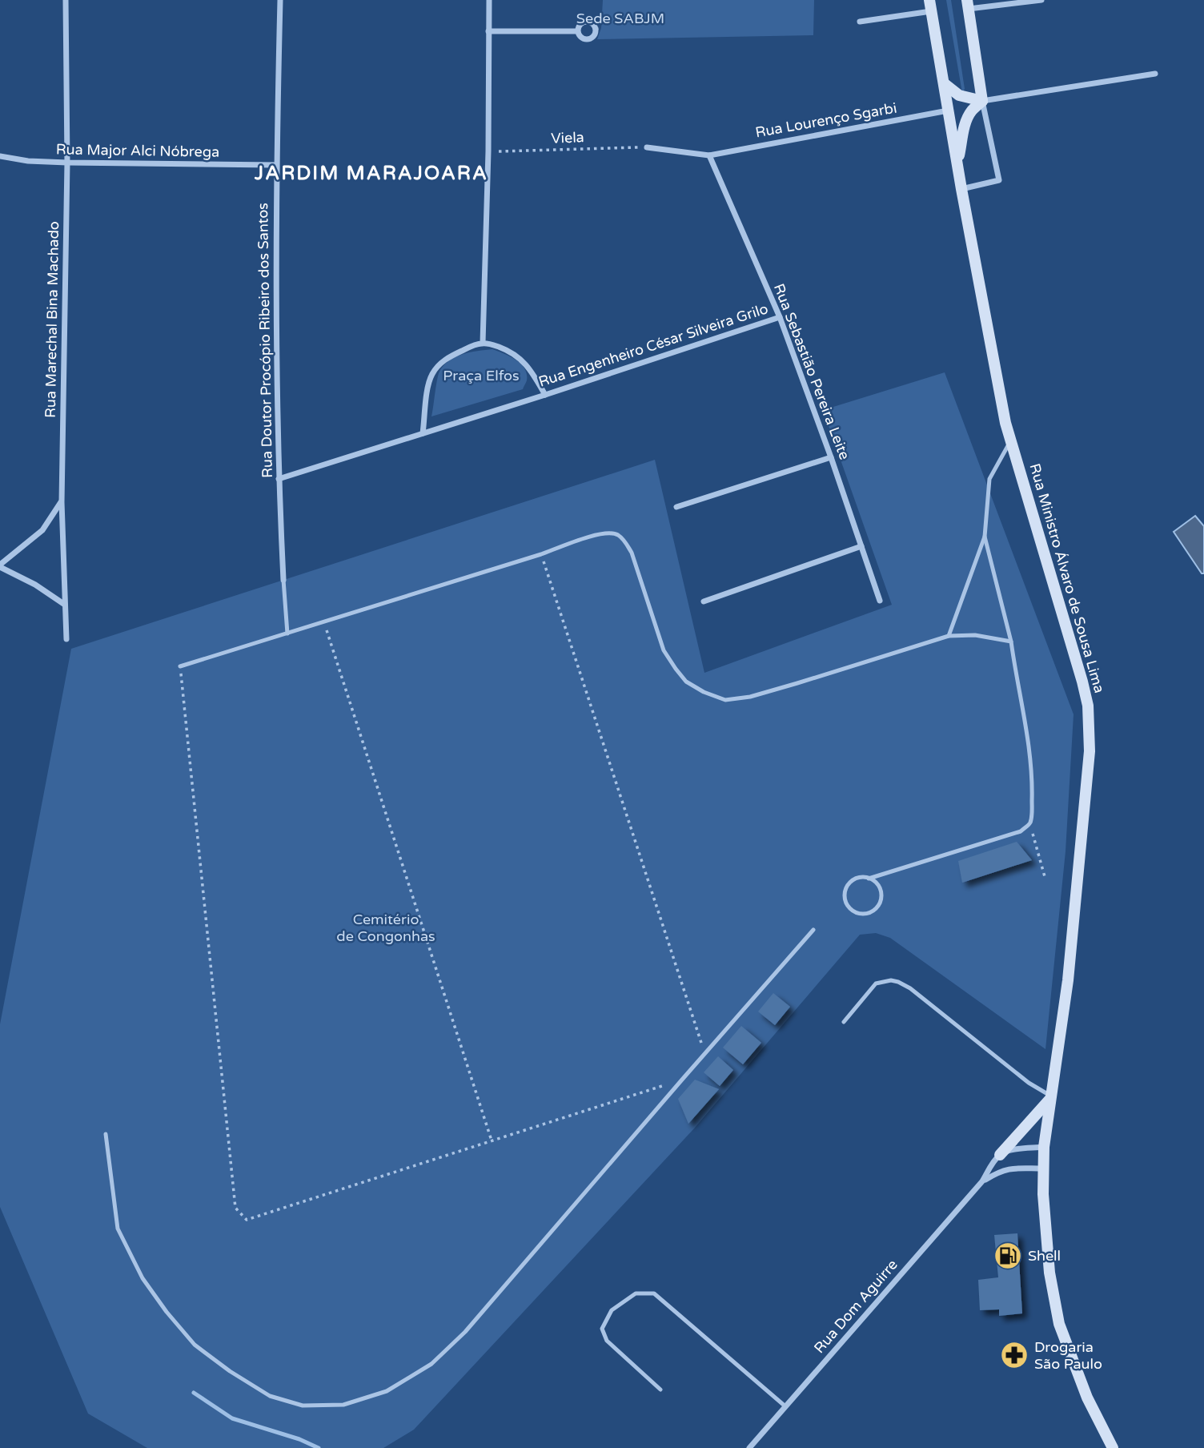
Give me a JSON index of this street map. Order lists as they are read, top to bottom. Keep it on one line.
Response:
{"streets":{"main road":["Rua Ministro Álvaro de Sousa Lima"],"street":["Rua Lourenço Sgarbi","Rua Major Alci Nóbrega","Rua Marechal Bina Machado","Rua Doutor Procópio Ribeiro dos Santos","Rua Engenheiro César Silveira Grilo","Rua Sebastião Pereira Leite","Rua Dom Aguirre"],"path":["Viela"]},"crossings":[["Rua Lourenço Sgarbi","Viela"],["Rua Lourenço Sgarbi","Rua Sebastião Pereira Leite"],["Rua Lourenço Sgarbi","Rua Ministro Álvaro de Sousa Lima"],["Rua Major Alci Nóbrega","Rua Marechal Bina Machado"],["Rua Major Alci Nóbrega","Rua Doutor Procópio Ribeiro dos Santos"],["Rua Doutor Procópio Ribeiro dos Santos","Rua Engenheiro César Silveira Grilo"],["Rua Engenheiro César Silveira Grilo","Rua Sebastião Pereira Leite"],["Rua Ministro Álvaro de Sousa Lima","Rua Dom Aguirre"]],"districts":["JARDIM MARAJOARA"],"parks":["Sede SABJM","Praça Elfos","Cemitério de Congonhas"],"places":{"fuel station":["Shell"],"pharmacy":["Drogaria São Paulo"]}}
